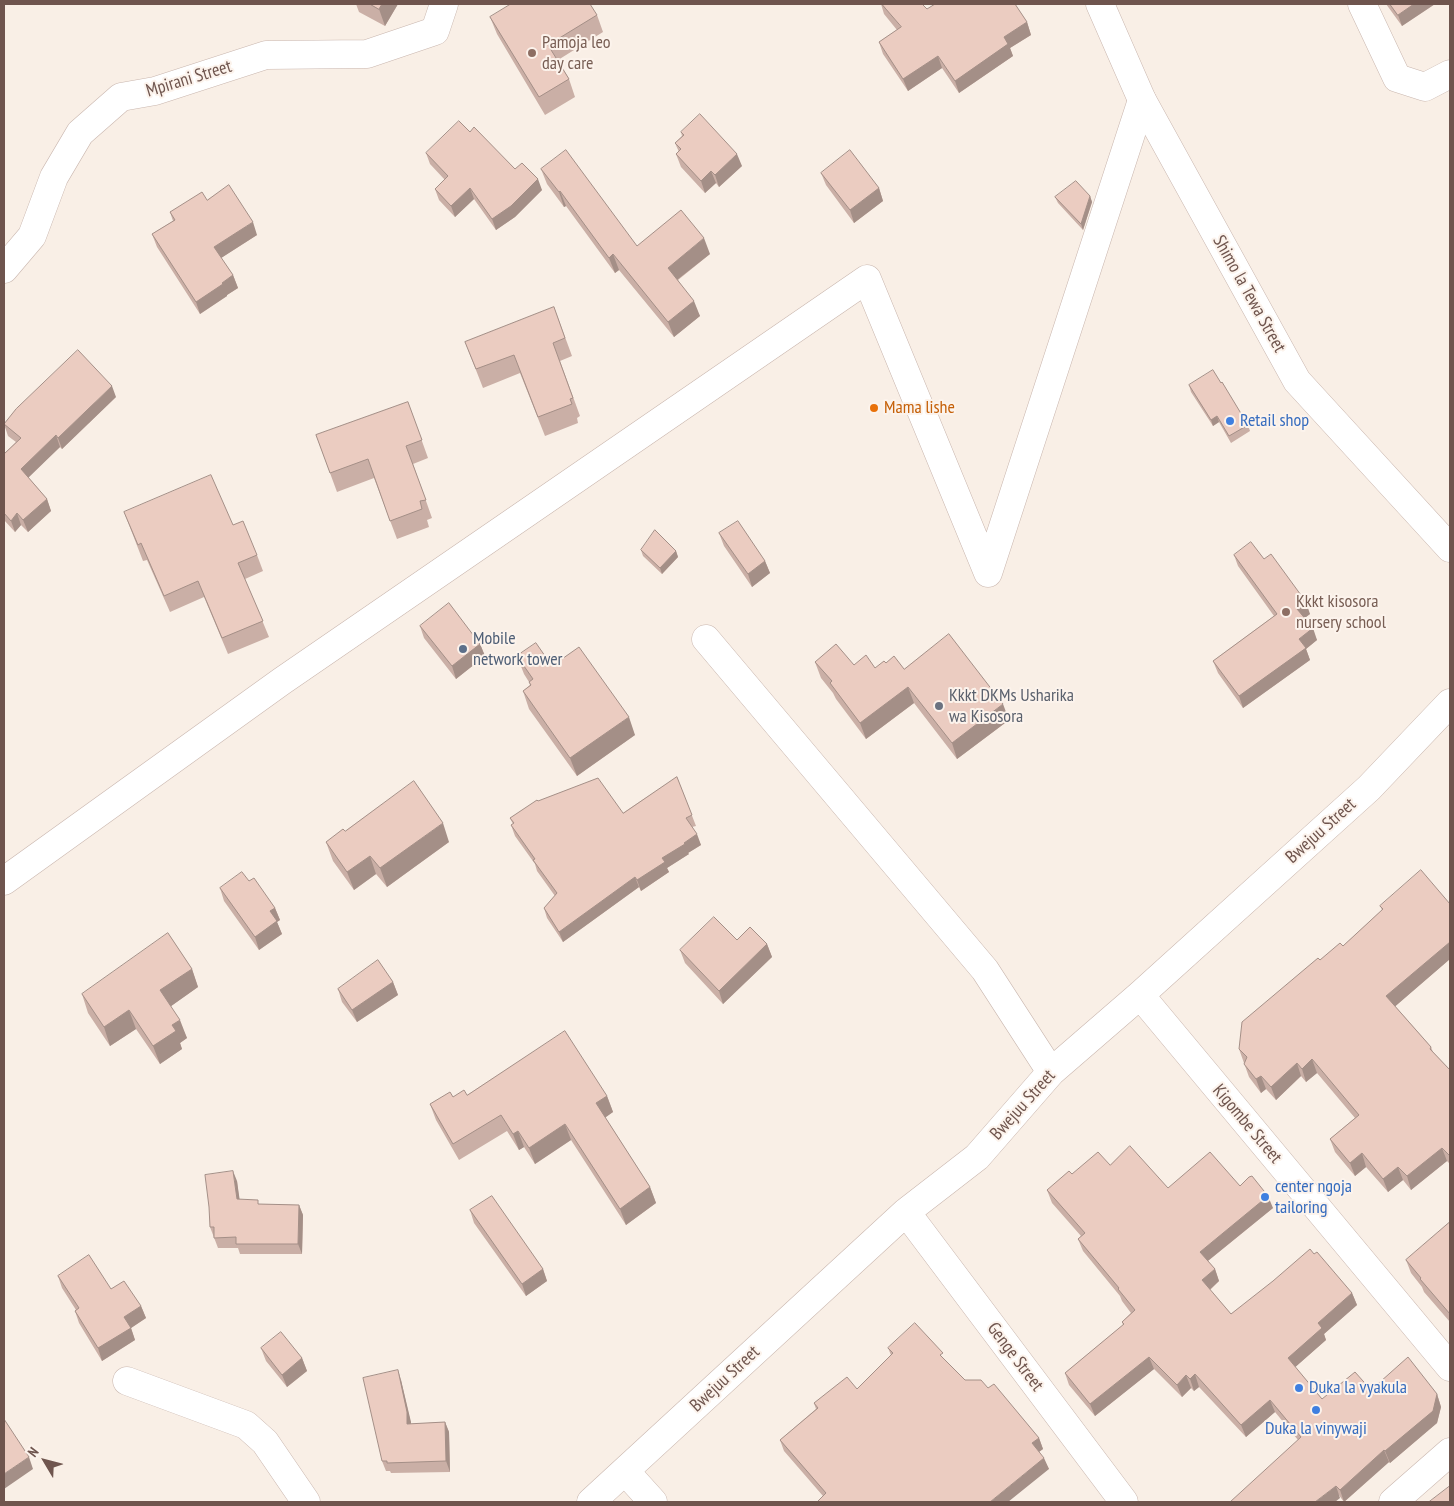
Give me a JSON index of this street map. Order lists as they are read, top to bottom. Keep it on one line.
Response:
{"streets":{"street":["Mpirani Street","Shimo la Tewa Street","Bwejuu Street","Kigombe Street","Genge Street"]},"crossings":[["Bwejuu Street","Kigombe Street"],["Bwejuu Street","Genge Street"]],"places":["Pamoja leo day care","Mama lishe","Retail shop","Kkkt kisosora nursery school","Mobile network tower","Kkkt DKMs Usharika wa Kisosora","center ngoja tailoring","Duka la vyakula","Duka la vinywaji"],"north":"top left"}
